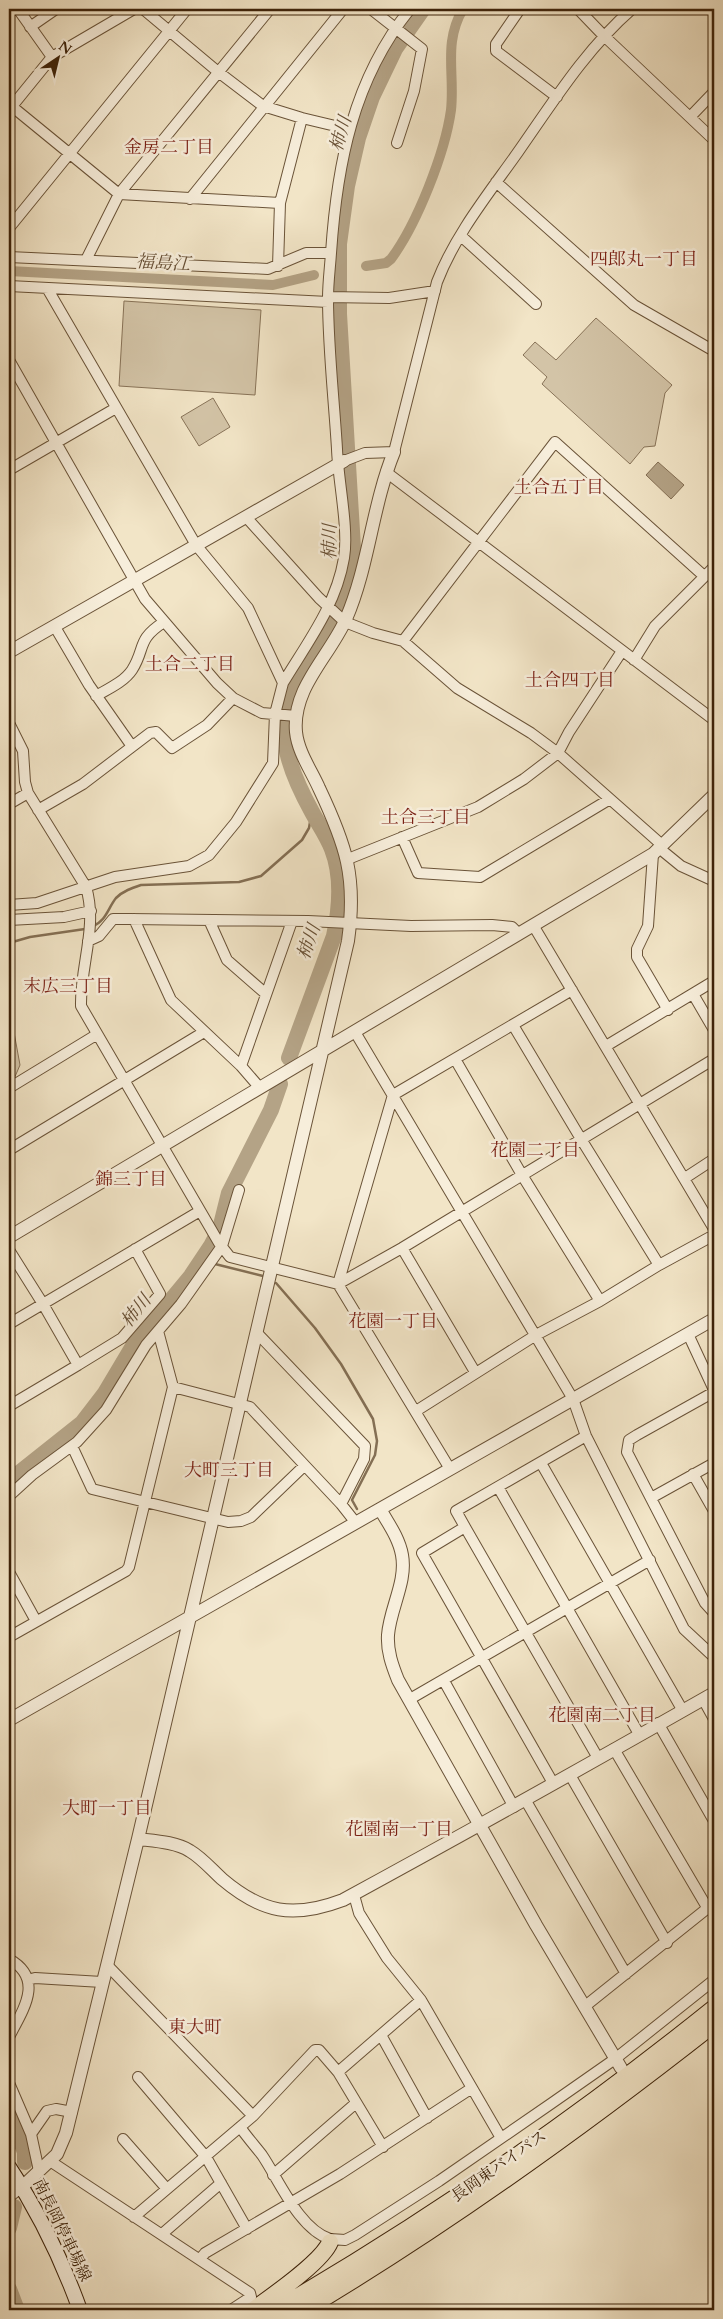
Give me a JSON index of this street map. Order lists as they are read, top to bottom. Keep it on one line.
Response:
{"streets":{"highway":["長岡東バイパス"],"main road":["南長岡停車場線"]},"districts":["金房二丁目","四郎丸一丁目","土合五丁目","土合二丁目","土合四丁目","土合三丁目","末広三丁目","花園二丁目","錦三丁目","花園一丁目","大町三丁目","花園南二丁目","大町一丁目","花園南一丁目","東大町"],"water":["柿川","福島江"],"north":"top right"}
